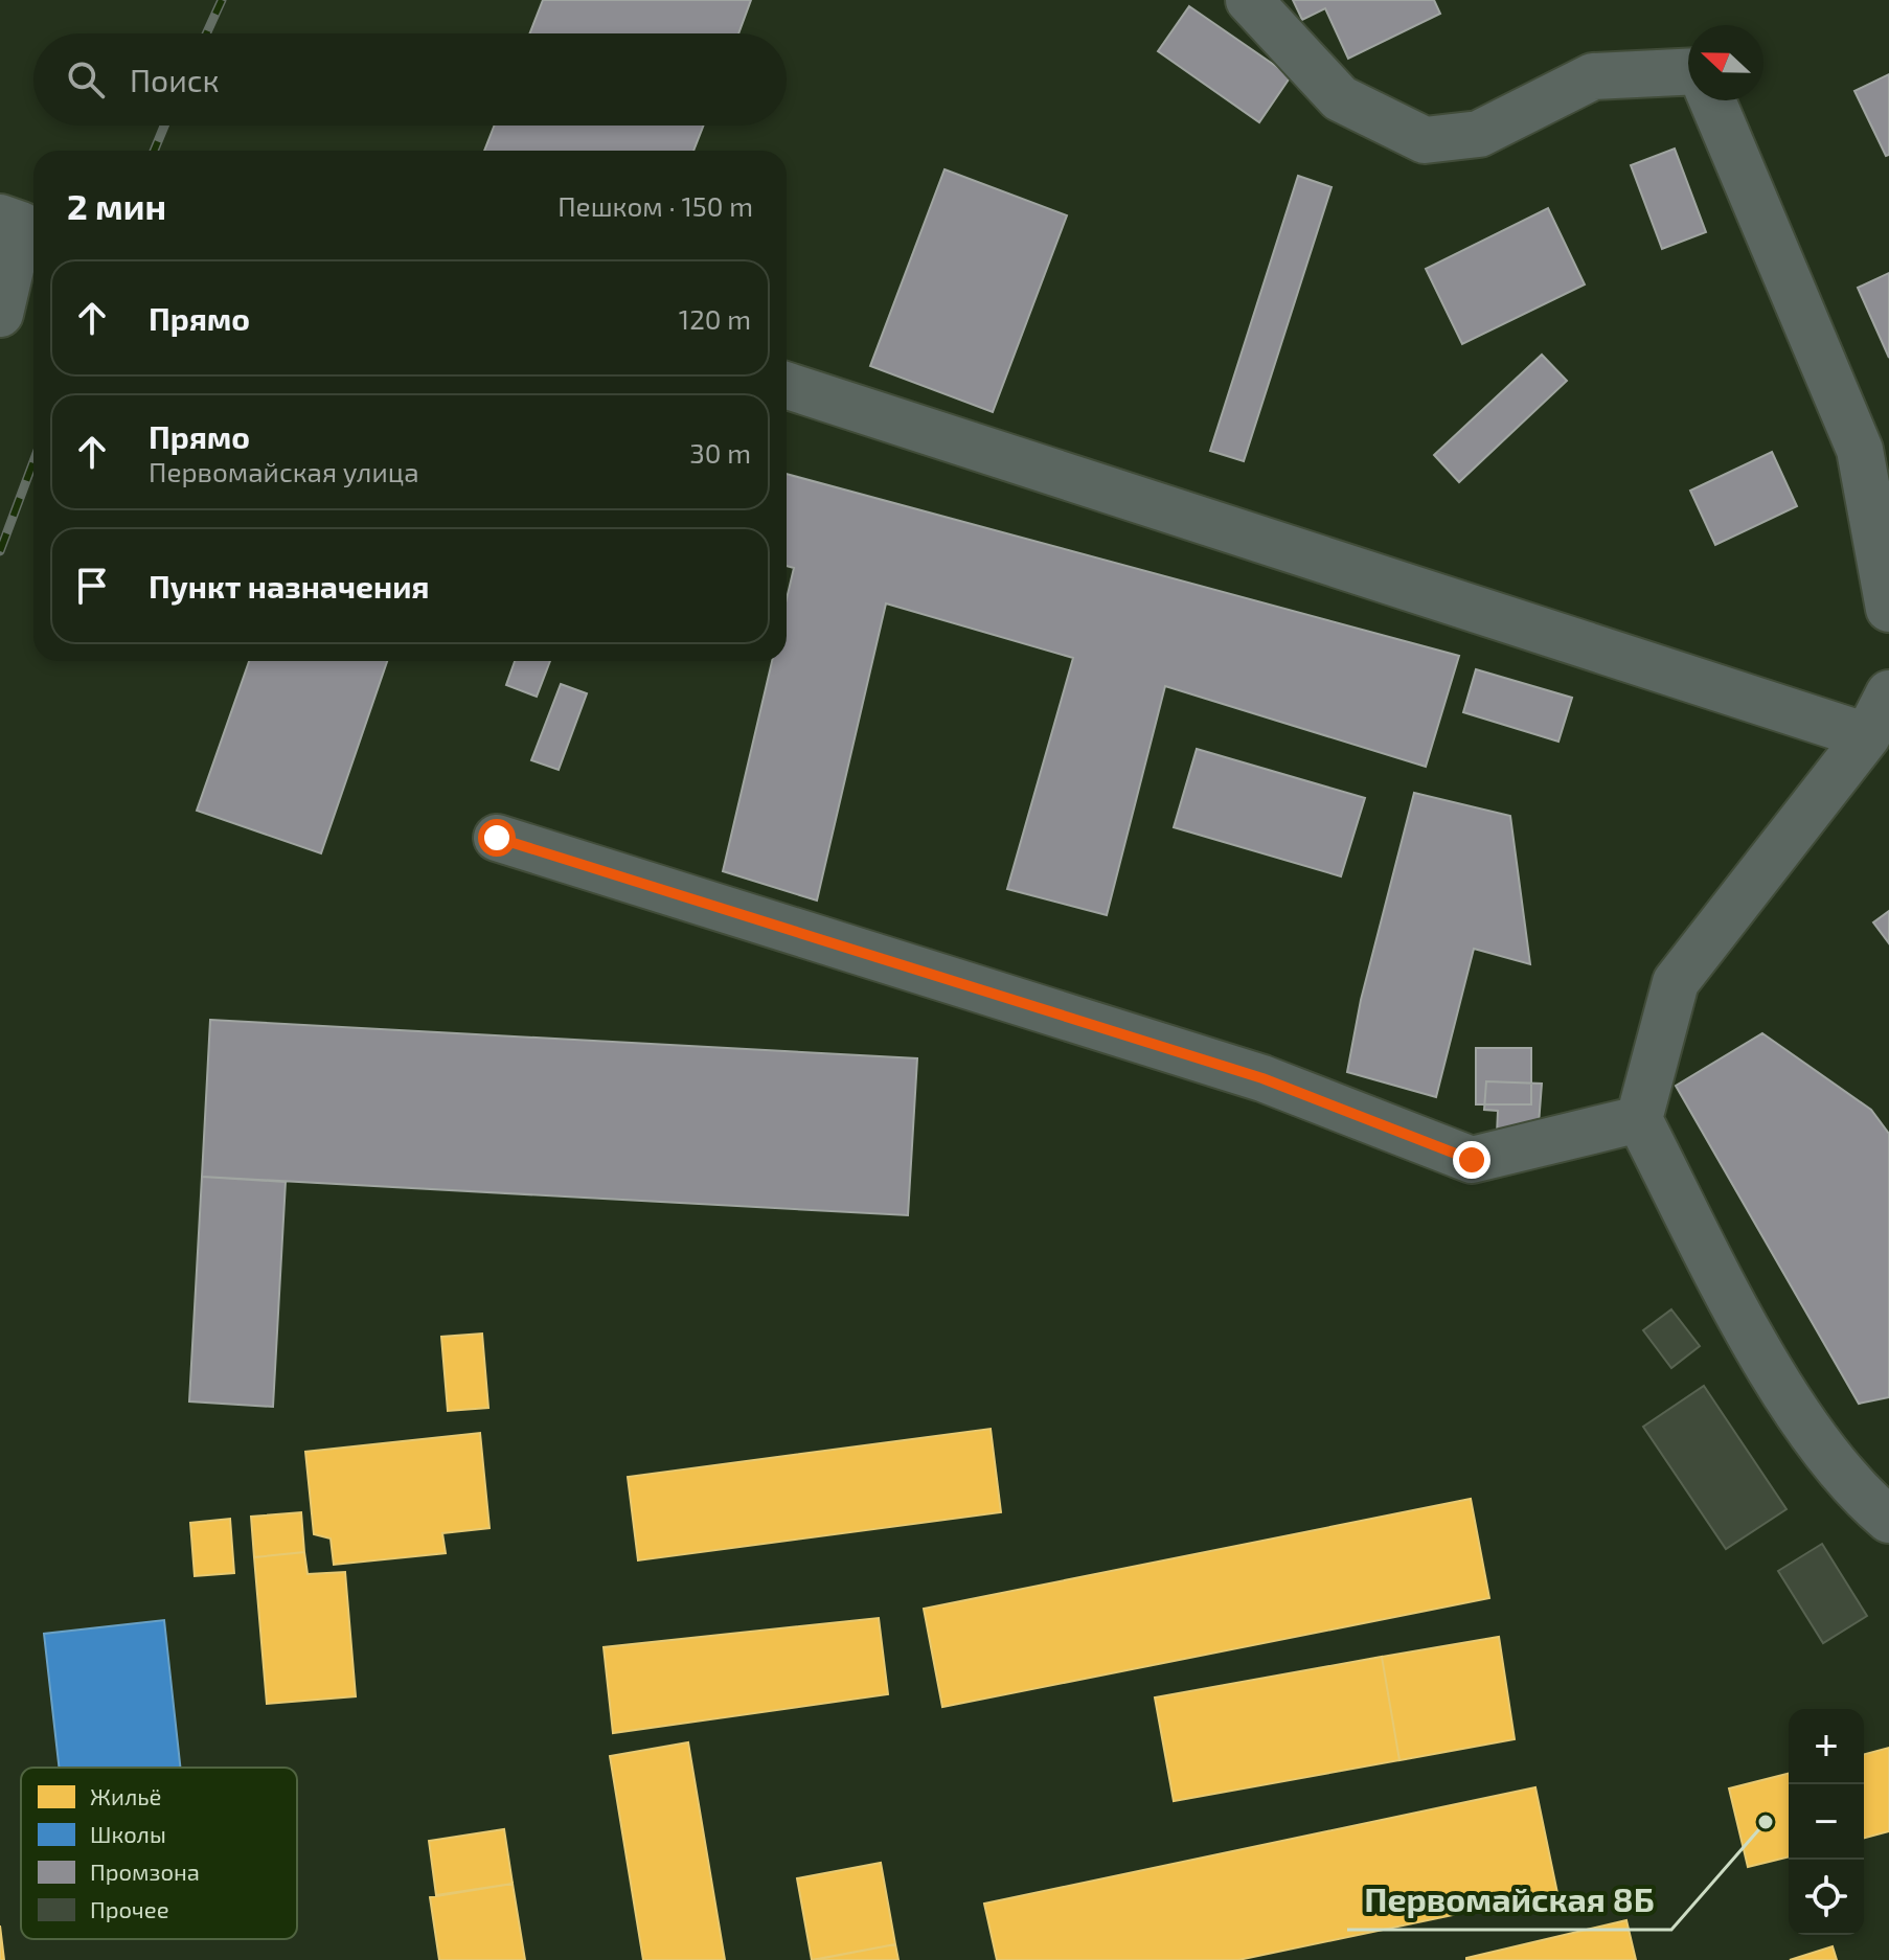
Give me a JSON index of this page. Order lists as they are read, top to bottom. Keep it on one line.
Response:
{"places":["Первомайская 8Б"],"legend":["Жильё","Школы","Промзона","Прочее"],"north":"left","page":{"search":"Поиск","heading":["2 мин","Пешком · 150 m"],"list":[["Прямо","120 m"],["Прямо","Первомайская улица","30 m"],"Пункт назначения"],"map_buttons":["+","−"]}}
